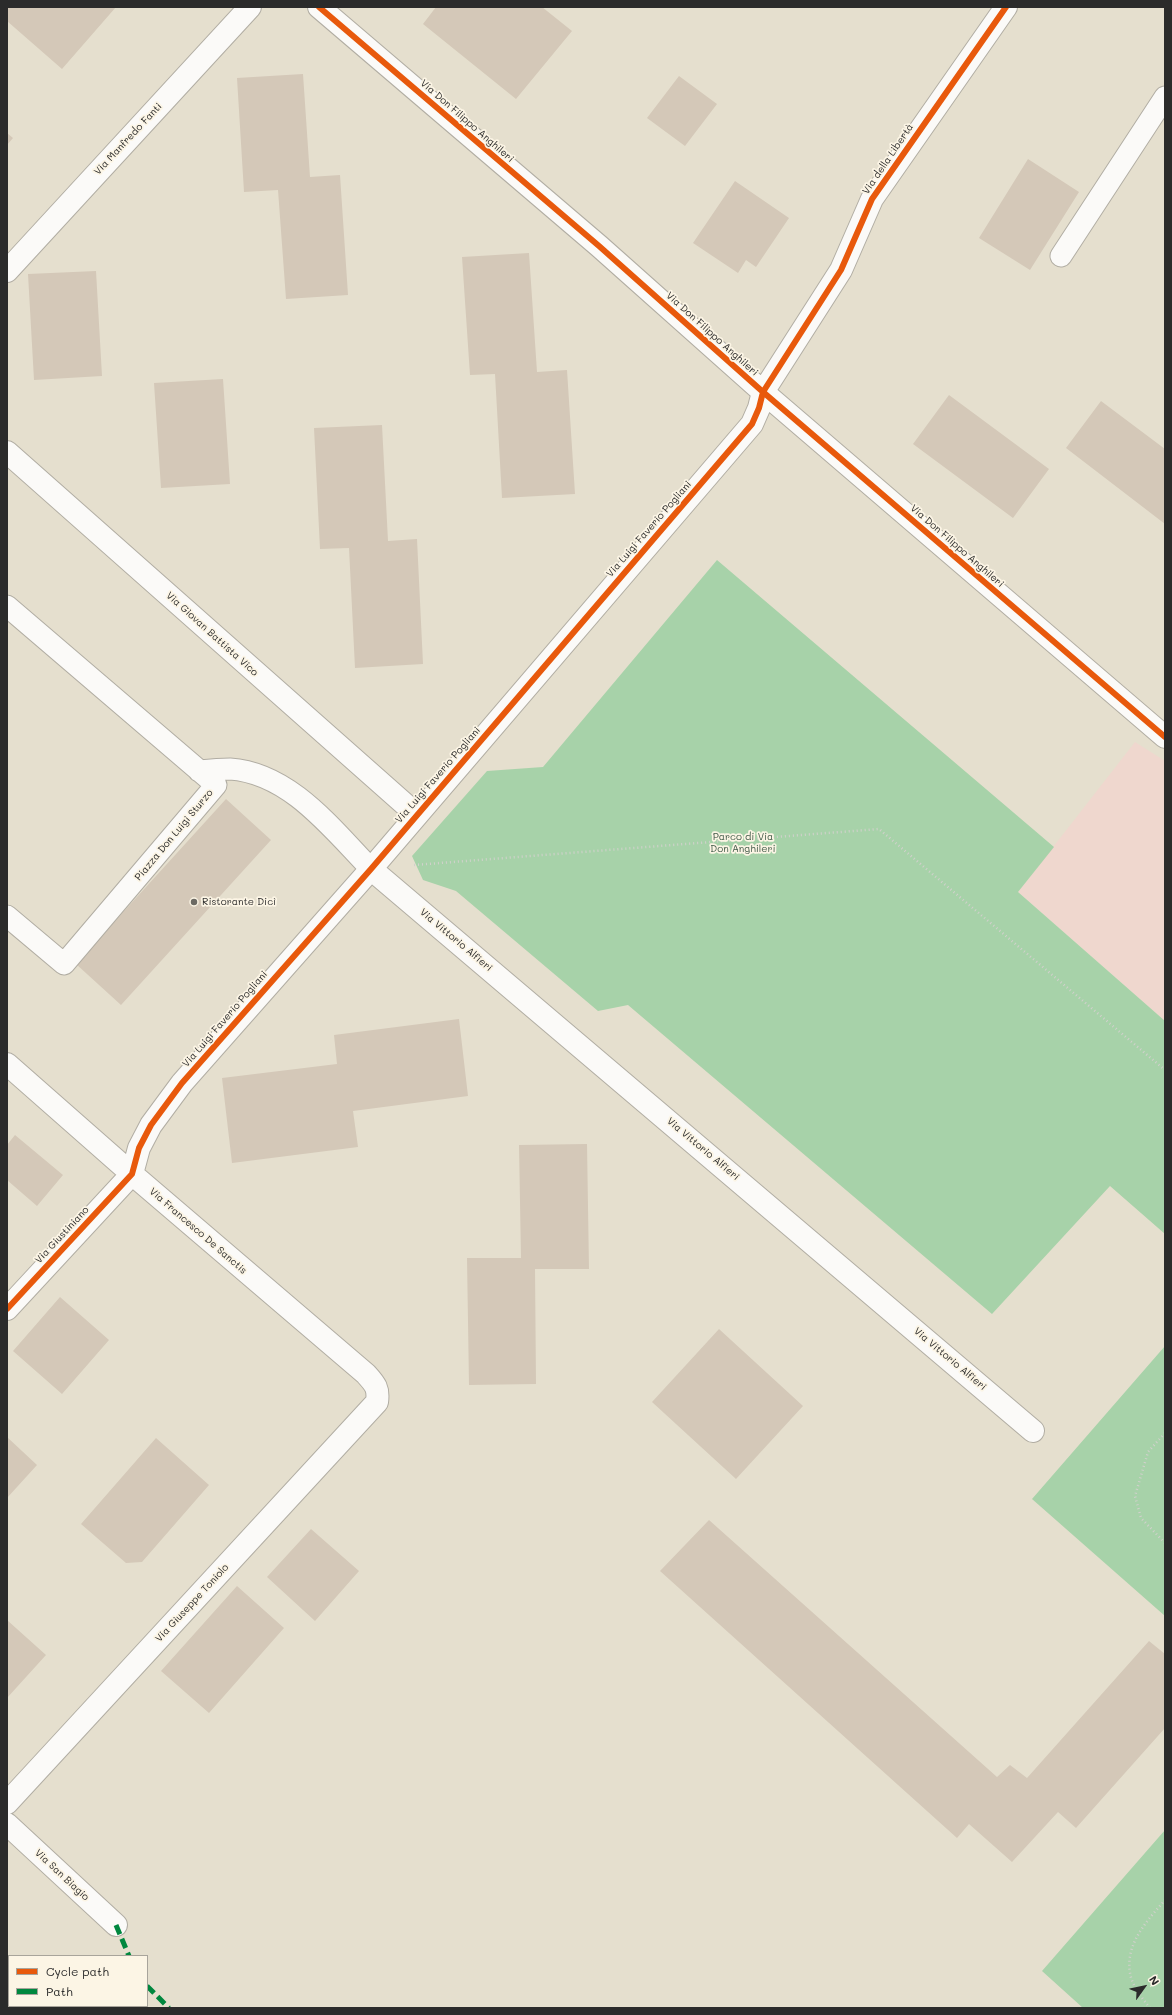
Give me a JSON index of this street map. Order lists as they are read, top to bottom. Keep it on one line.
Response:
{"streets":{"street":["Via Don Filippo Anghileri","Via Manfredo Fanti","Via della Libertà","Via Luigi Faverio Pogliani","Via Giovan Battista Vico","Via Vittorio Alfieri","Via Francesco De Sanctis","Via Giustiniano","Via Giuseppe Toniolo","Via San Biagio"],"lane":["Piazza Don Luigi Sturzo"]},"crossings":[["Via Don Filippo Anghileri","Via della Libertà"],["Via Don Filippo Anghileri","Via Luigi Faverio Pogliani"],["Via della Libertà","Via Luigi Faverio Pogliani"],["Via Luigi Faverio Pogliani","Via Giovan Battista Vico"],["Via Luigi Faverio Pogliani","Via Vittorio Alfieri"],["Via Luigi Faverio Pogliani","Via Francesco De Sanctis"],["Via Luigi Faverio Pogliani","Via Giustiniano"],["Via Francesco De Sanctis","Via Giustiniano"],["Via Francesco De Sanctis","Via Giuseppe Toniolo"]],"parks":["Parco di Via Don Anghileri"],"places":["Ristorante Dicì"],"legend":["Cycle path","Path"],"north":"top right"}
